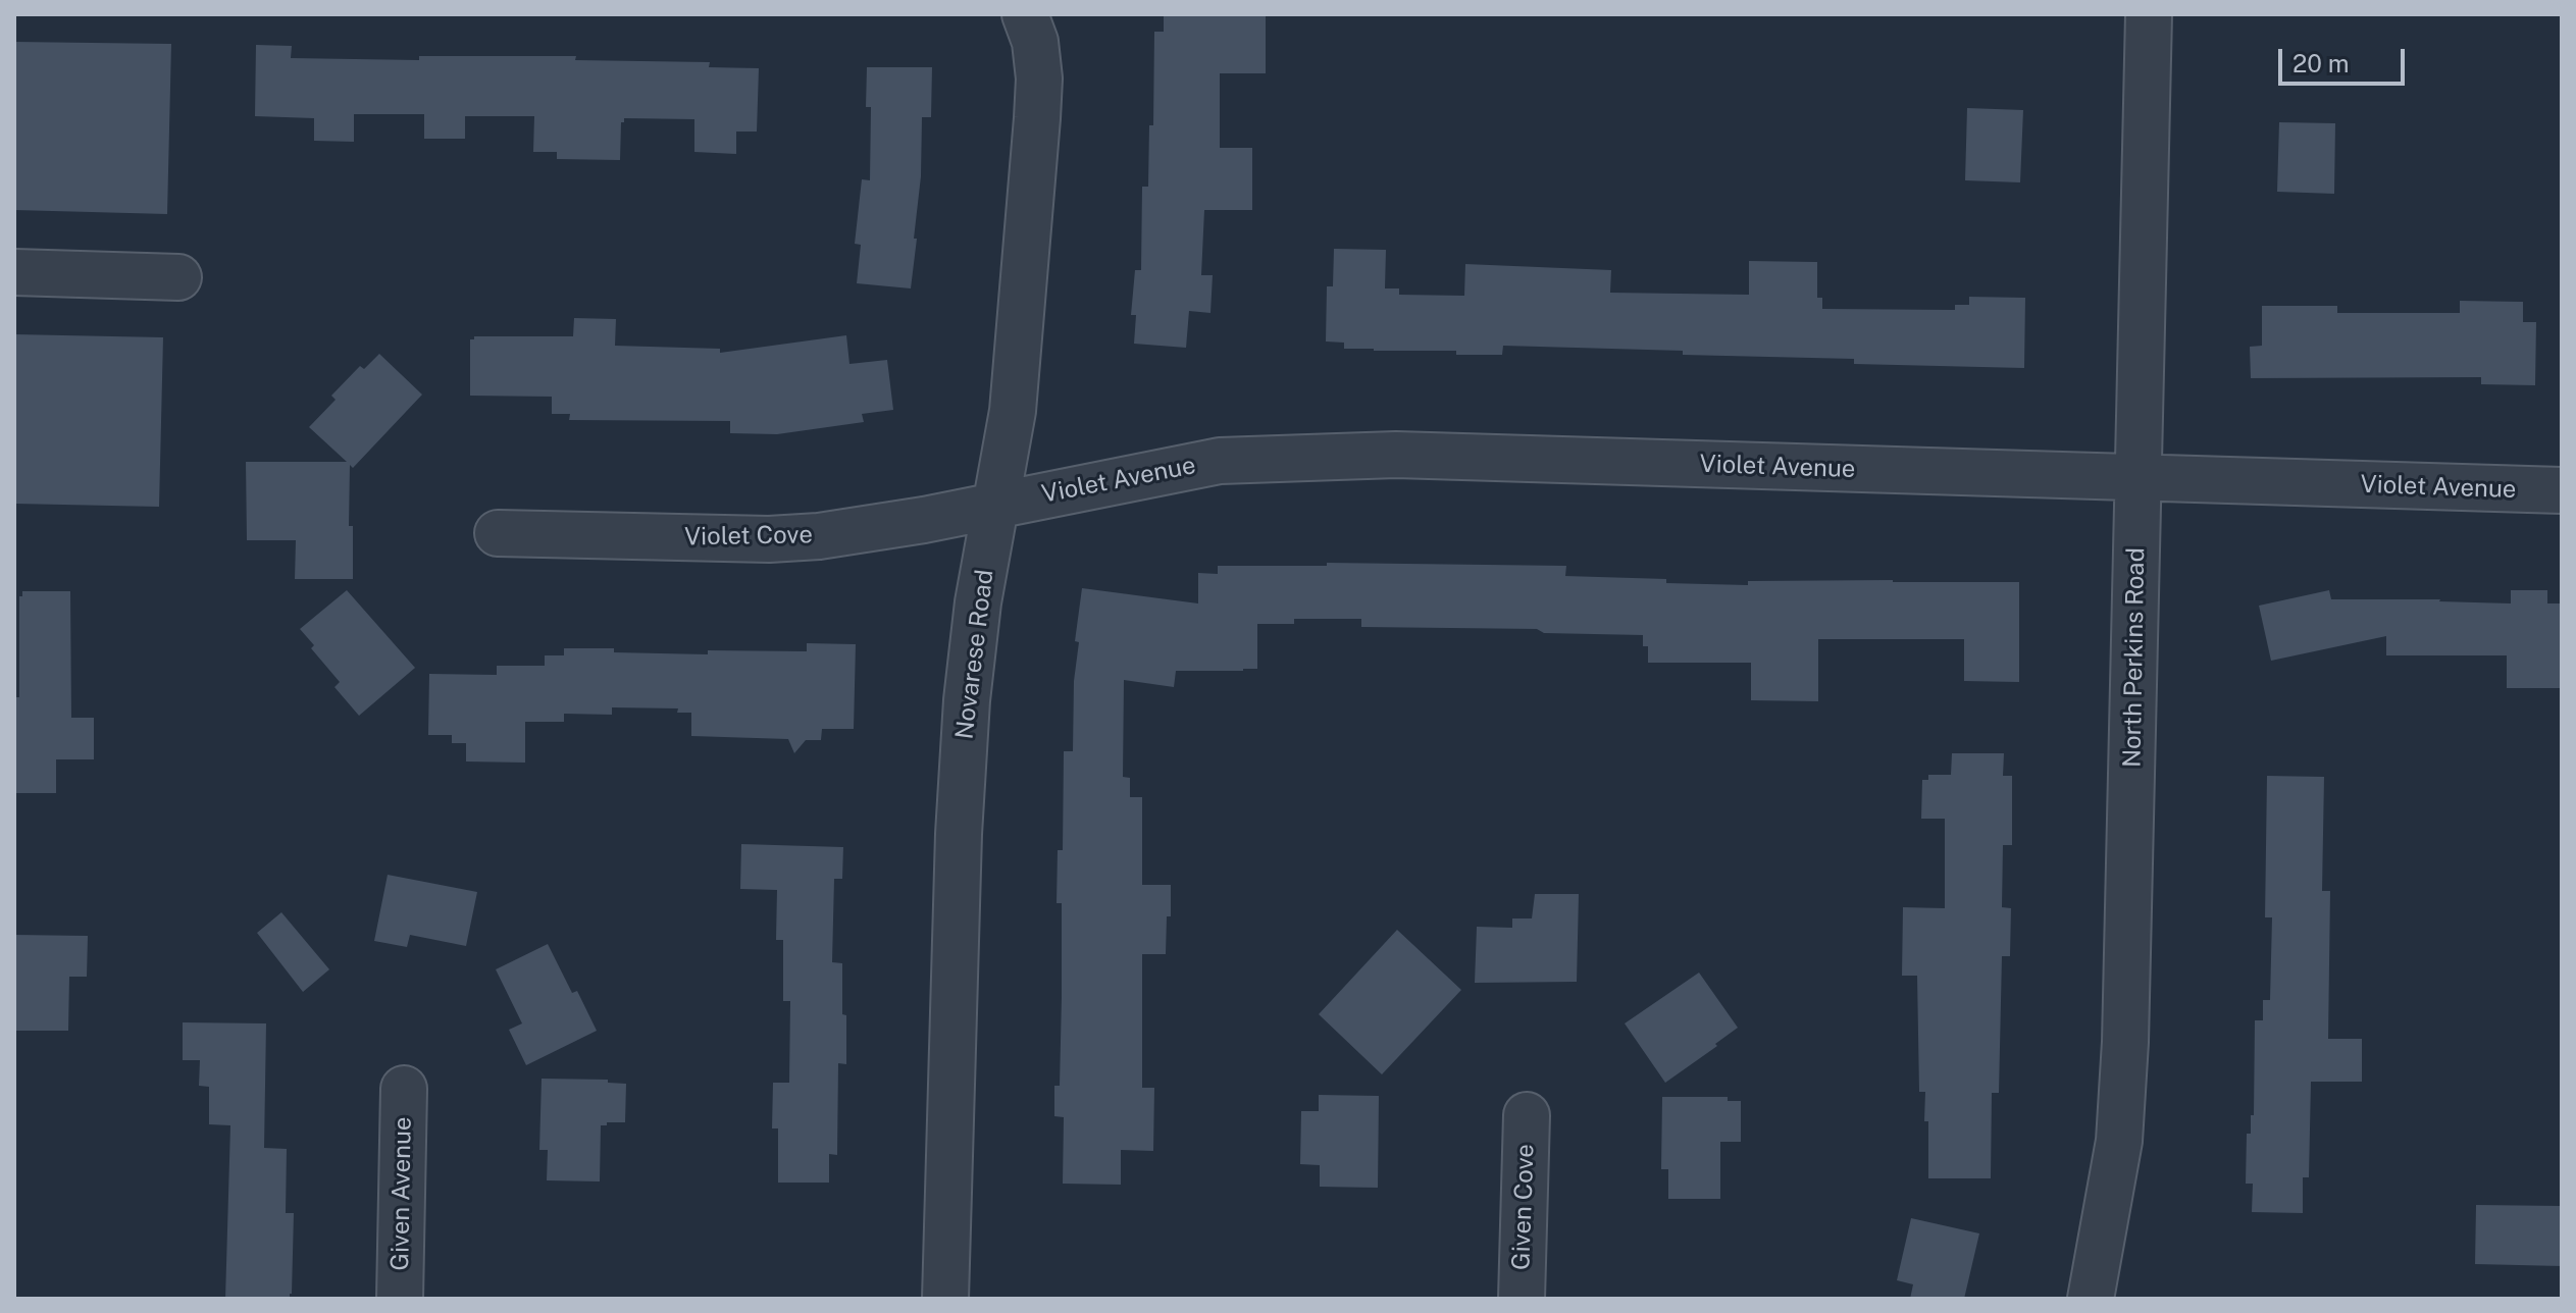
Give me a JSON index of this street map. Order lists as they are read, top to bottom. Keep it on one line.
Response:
{"streets":{"street":["Violet Avenue","Violet Cove","Novarese Road","North Perkins Road","Given Avenue","Given Cove"]},"crossings":[["Violet Avenue","Violet Cove"],["Violet Avenue","Novarese Road"],["Violet Avenue","North Perkins Road"],["Violet Cove","Novarese Road"]],"scale_bar":"20 m"}
